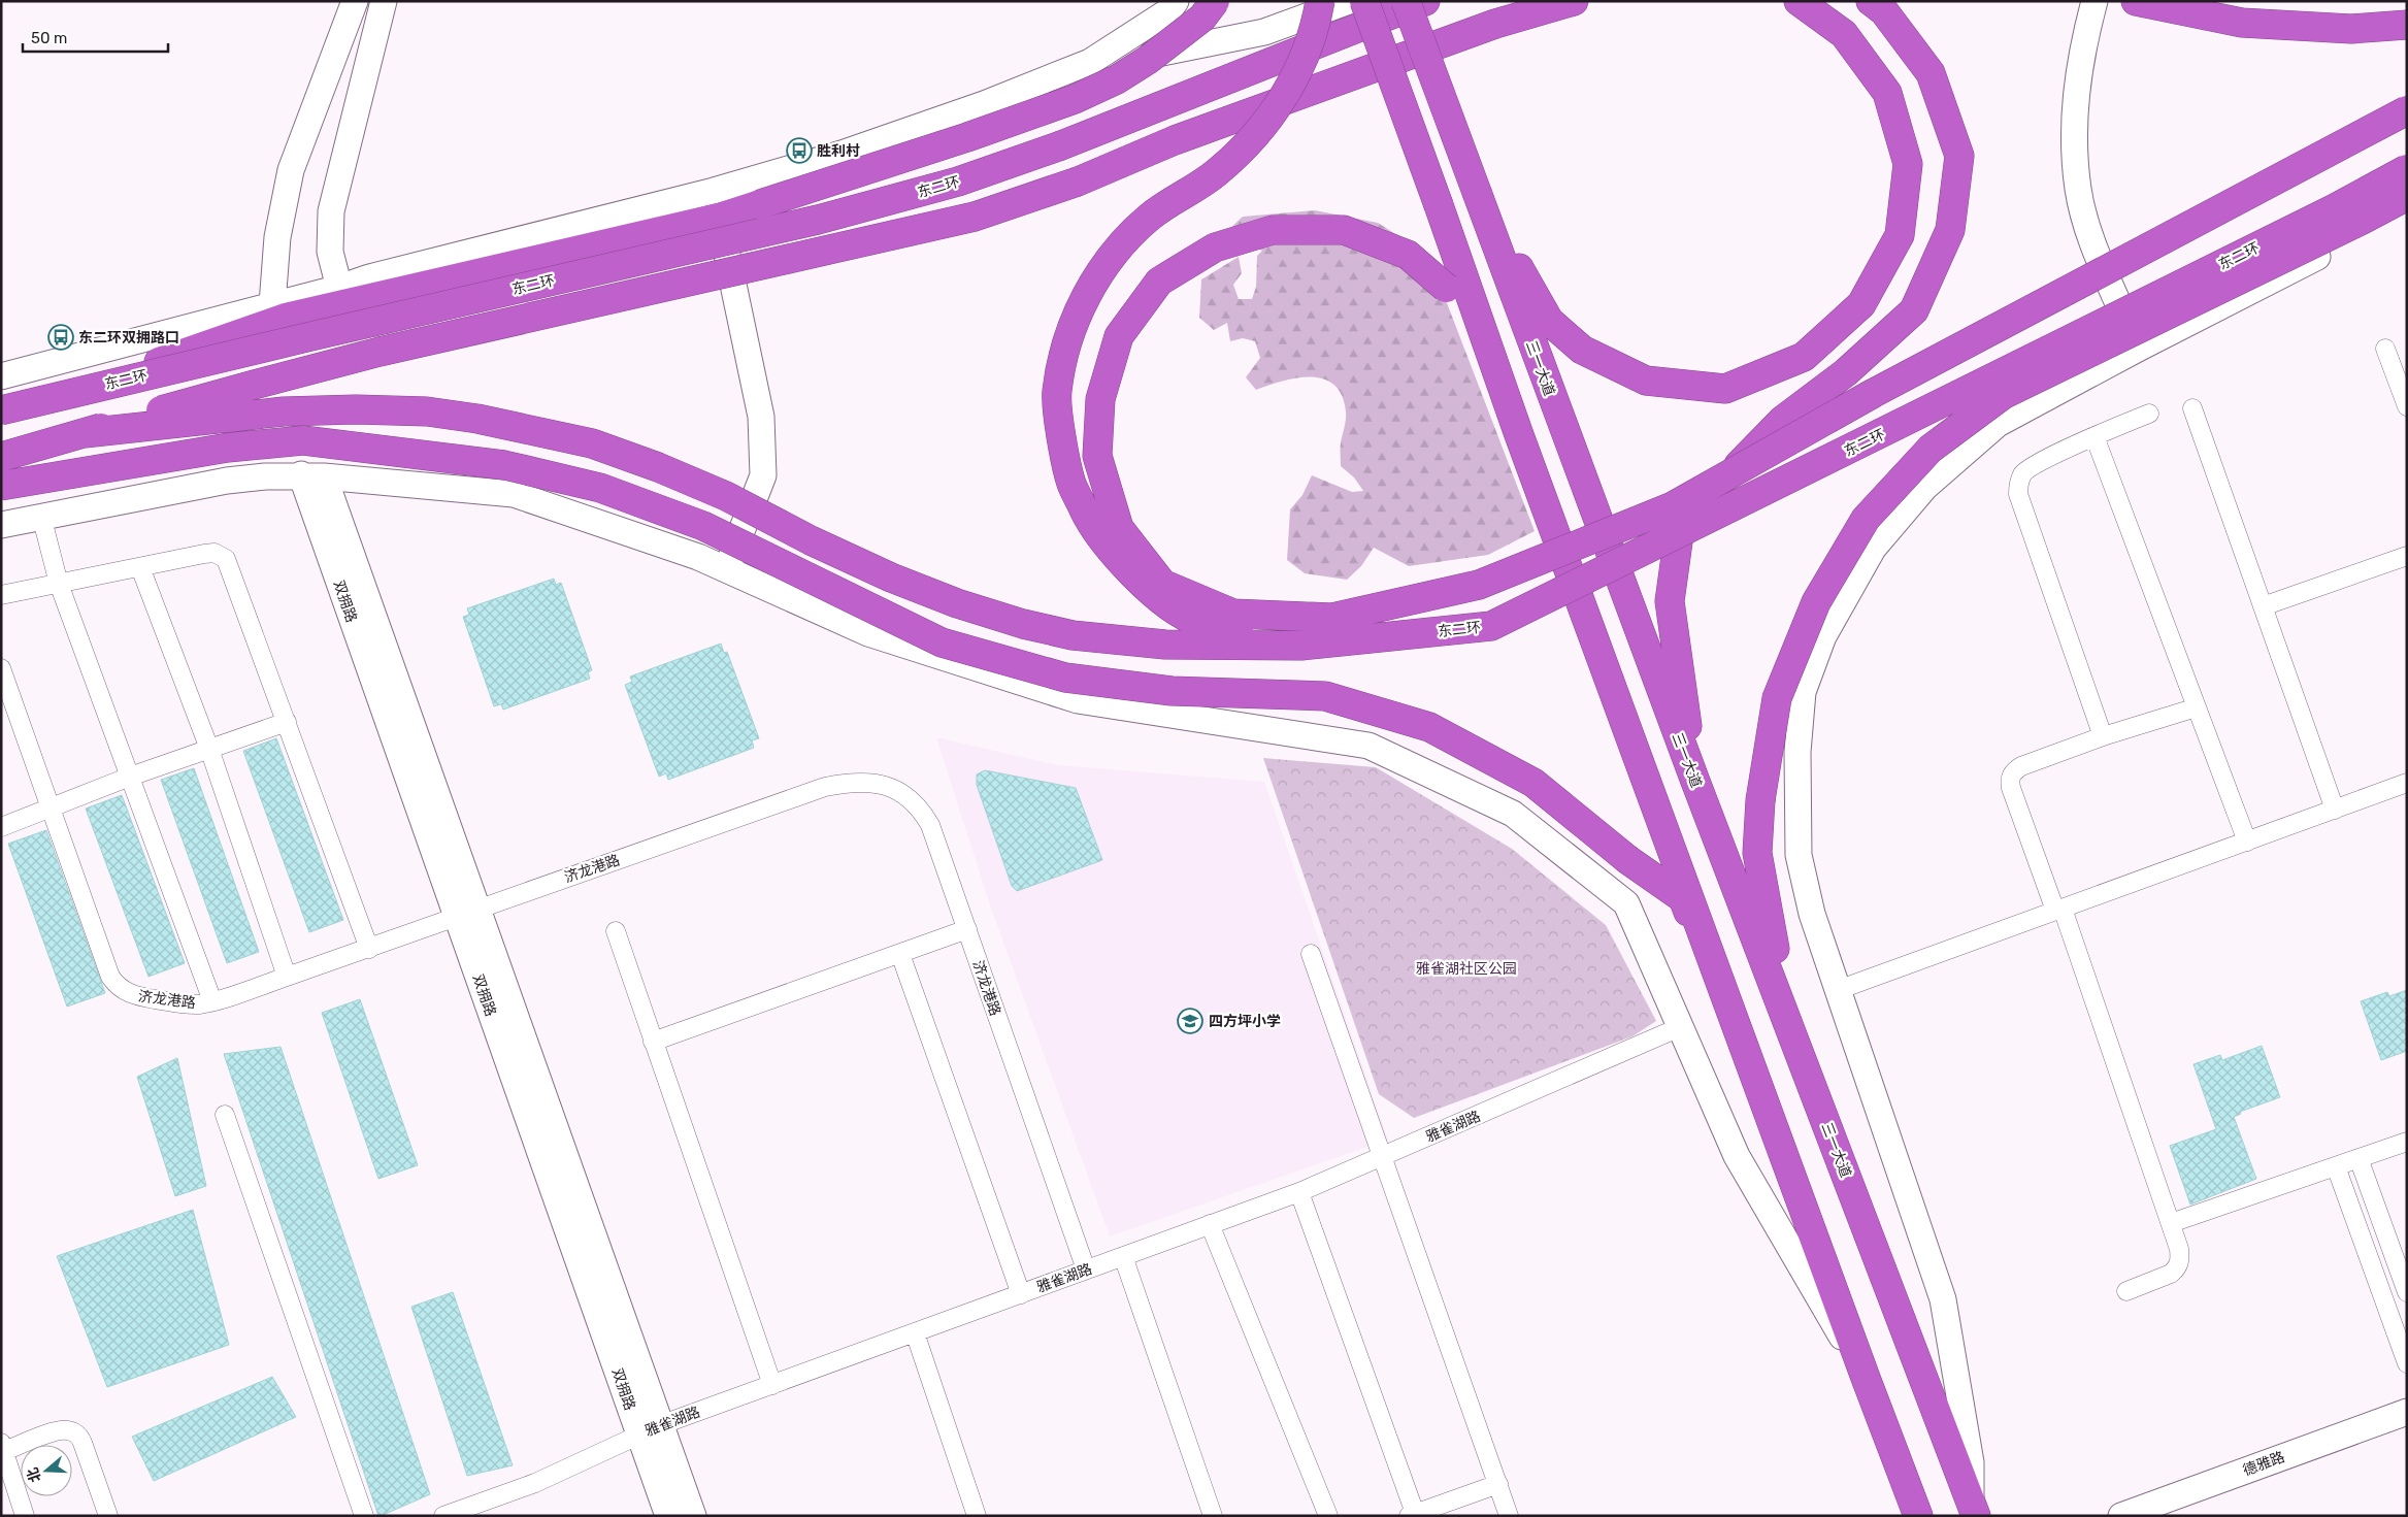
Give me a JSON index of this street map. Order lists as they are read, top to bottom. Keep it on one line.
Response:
{"streets":{"highway":["东二环","三一大道"],"street":["双拥路","济龙港路","雅雀湖路","德雅路"]},"crossings":[["双拥路","济龙港路"],["双拥路","雅雀湖路"],["济龙港路","雅雀湖路"]],"parks":["雅雀湖社区公园"],"places":{"bus stop":["胜利村","东二环双拥路口"],"school or university":["四方坪小学"]},"scale_bar":"50 m","north":"left"}
